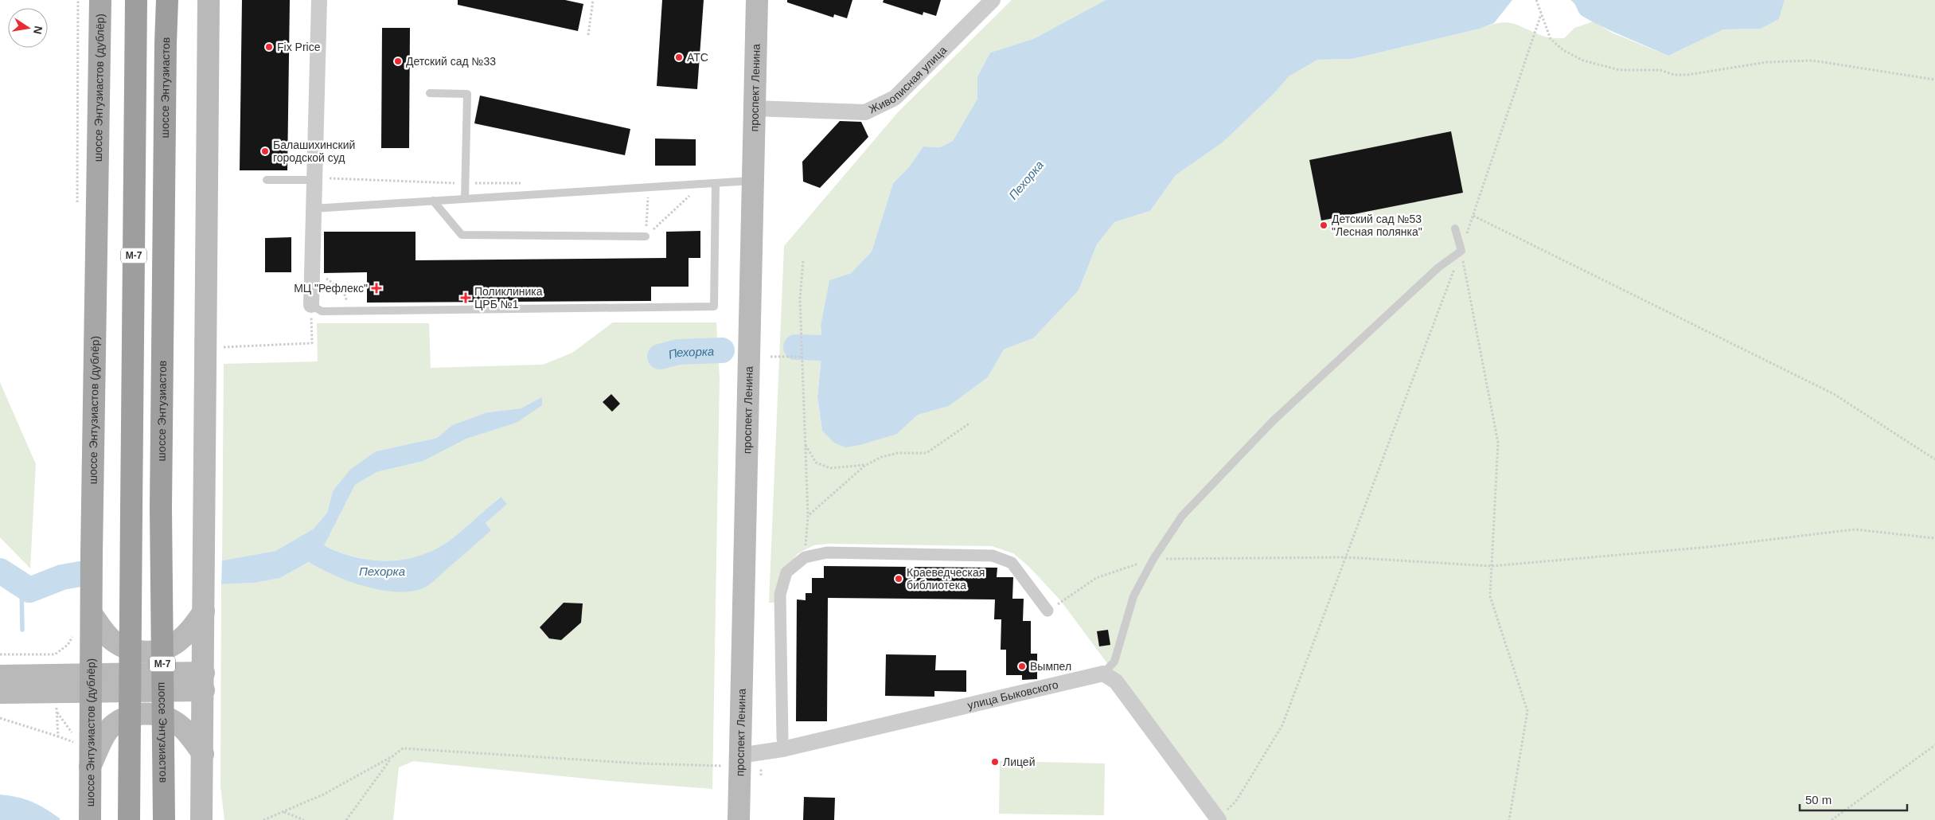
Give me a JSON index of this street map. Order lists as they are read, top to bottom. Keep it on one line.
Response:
{"streets":{"highway":["шоссе Энтузиастов","М-7"],"main road":["шоссе Энтузиастов (дублёр)","проспект Ленина"],"street":["Живописная улица","улица Быковского"]},"crossings":[["Живописная улица","проспект Ленина"],["проспект Ленина","улица Быковского"]],"water":["Пехорка"],"places":{"other":["Fix Price","АТС","Детский сад №33","Балашихинский городской суд","Детский сад №53 \"Лесная полянка\"","Краеведческая библиотека","Вымпел","Лицей"],"health":["МЦ \"Рефлекс\"","Поликлиника ЦРБ №1"]},"scale_bar":"50 m","north":"right"}
